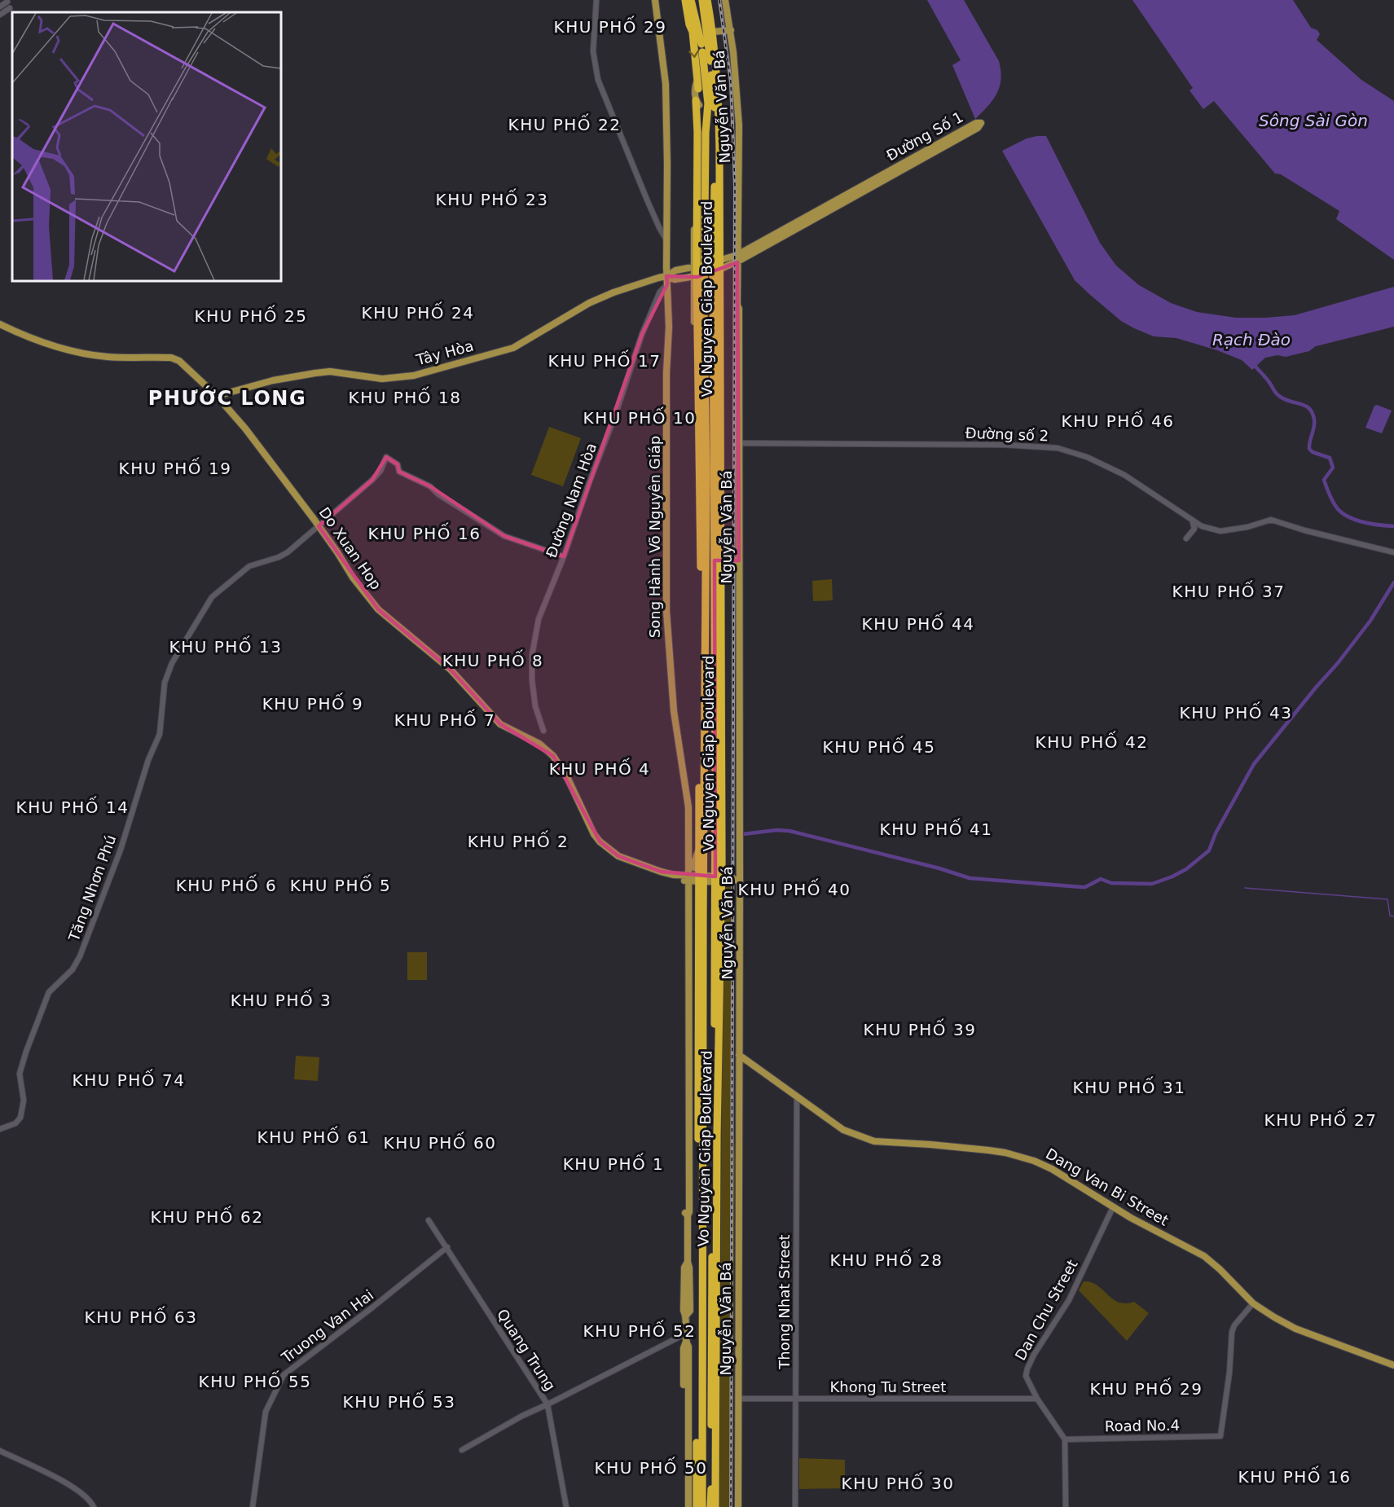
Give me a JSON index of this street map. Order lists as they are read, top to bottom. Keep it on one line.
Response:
{"streets":{"highway":["Vo Nguyen Giap Boulevard"],"main road":["Nguyễn Văn Bá","Đường Số 1","Tây Hòa","Song Hành Võ Nguyên Giáp","Do Xuan Hop","Dang Van Bi Street"],"street":["Đường số 2","Đường Nam Hòa","Tăng Nhơn Phú","Thong Nhat Street","Dan Chu Street","Truong Van Hai","Quang Trung","Khong Tu Street","Road No.4"]},"crossings":[["Nguyễn Văn Bá","Đường Số 1"],["Nguyễn Văn Bá","Đường số 2"],["Nguyễn Văn Bá","Do Xuan Hop"],["Nguyễn Văn Bá","Dang Van Bi Street"],["Nguyễn Văn Bá","Khong Tu Street"],["Đường Số 1","Vo Nguyen Giap Boulevard"],["Đường Số 1","Tây Hòa"],["Vo Nguyen Giap Boulevard","Tây Hòa"],["Vo Nguyen Giap Boulevard","Do Xuan Hop"],["Tây Hòa","Song Hành Võ Nguyên Giáp"],["Tây Hòa","Do Xuan Hop"],["Đường Nam Hòa","Song Hành Võ Nguyên Giáp"],["Song Hành Võ Nguyên Giáp","Do Xuan Hop"],["Do Xuan Hop","Tăng Nhơn Phú"],["Dang Van Bi Street","Thong Nhat Street"],["Dang Van Bi Street","Dan Chu Street"],["Dang Van Bi Street","Road No.4"],["Thong Nhat Street","Khong Tu Street"],["Dan Chu Street","Khong Tu Street"],["Dan Chu Street","Road No.4"],["Truong Van Hai","Quang Trung"]],"districts":["KHU PHỐ 29","KHU PHỐ 22","KHU PHỐ 23","KHU PHỐ 24","KHU PHỐ 25","KHU PHỐ 17","KHU PHỐ 18","PHƯỚC LONG","KHU PHỐ 10","KHU PHỐ 46","KHU PHỐ 19","KHU PHỐ 16","KHU PHỐ 37","KHU PHỐ 44","KHU PHỐ 13","KHU PHỐ 8","KHU PHỐ 9","KHU PHỐ 43","KHU PHỐ 7","KHU PHỐ 42","KHU PHỐ 45","KHU PHỐ 4","KHU PHỐ 14","KHU PHỐ 41","KHU PHỐ 2","KHU PHỐ 6","KHU PHỐ 5","KHU PHỐ 40","KHU PHỐ 3","KHU PHỐ 39","KHU PHỐ 74","KHU PHỐ 31","KHU PHỐ 27","KHU PHỐ 61","KHU PHỐ 60","KHU PHỐ 1","KHU PHỐ 62","KHU PHỐ 28","KHU PHỐ 63","KHU PHỐ 52","KHU PHỐ 55","KHU PHỐ 29","KHU PHỐ 53","KHU PHỐ 50","KHU PHỐ 16","KHU PHỐ 30"],"water":["Sông Sài Gòn","Rạch Đào"]}
